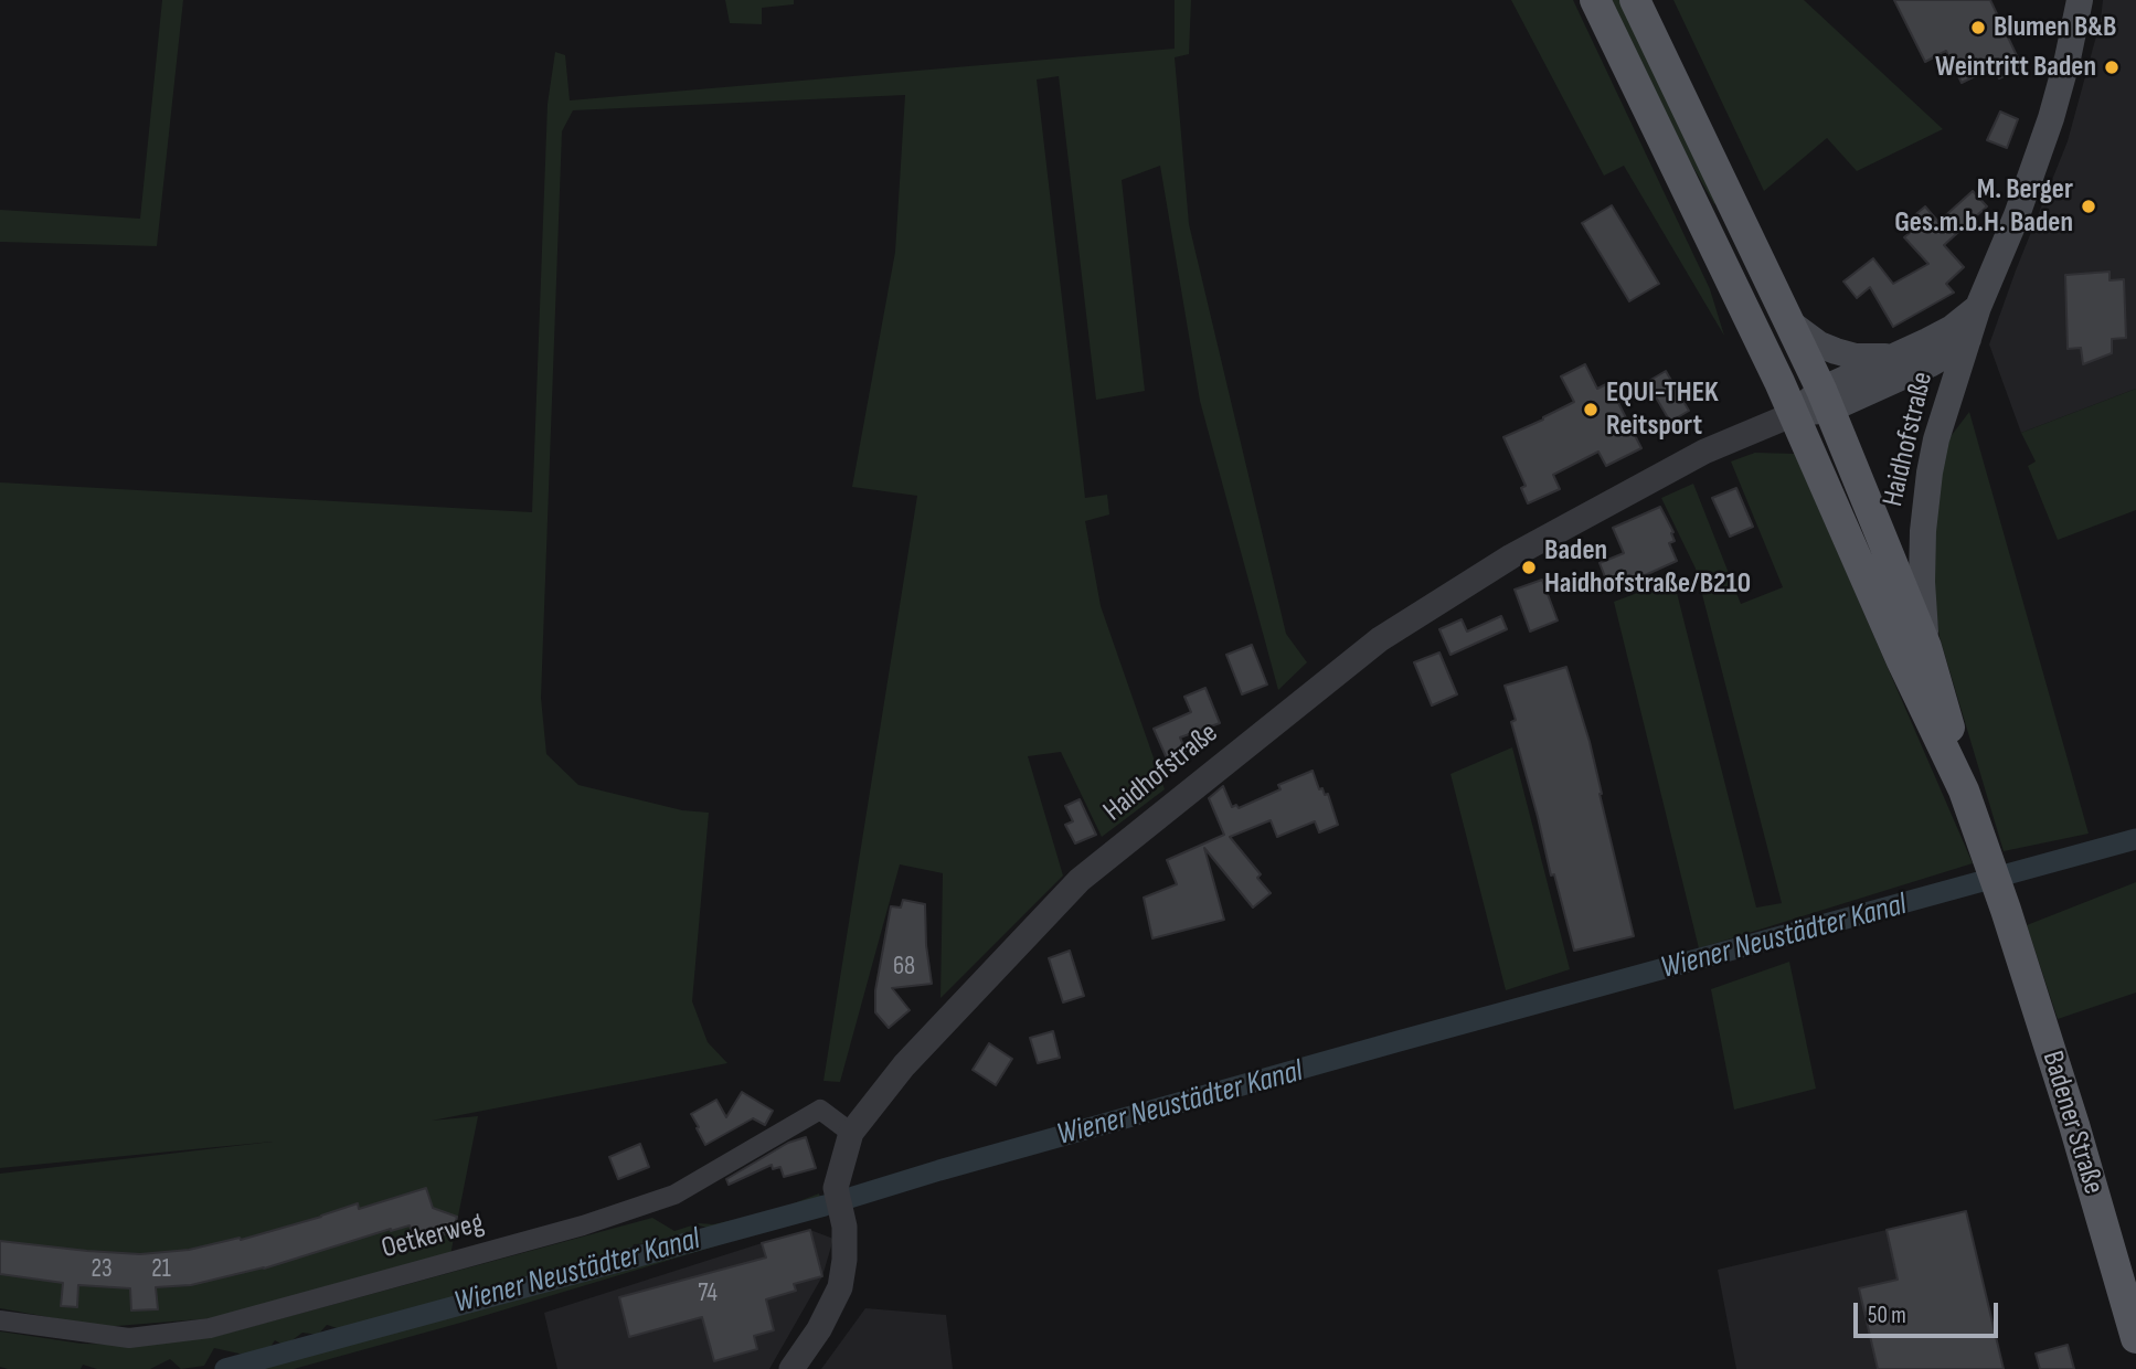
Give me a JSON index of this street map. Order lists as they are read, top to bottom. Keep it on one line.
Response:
{"streets":{"main road":["Haidhofstraße","Badener Straße"],"street":["Oetkerweg"]},"crossings":[["Haidhofstraße","Oetkerweg"]],"water":["Wiener Neustädter Kanal"],"places":["Blumen B&B","Weintritt Baden","M. Berger Ges.m.b.H. Baden","EQUI-THEK Reitsport","Baden Haidhofstraße/B210"],"house_numbers":["68","23","21","74"],"scale_bar":"50 m"}
